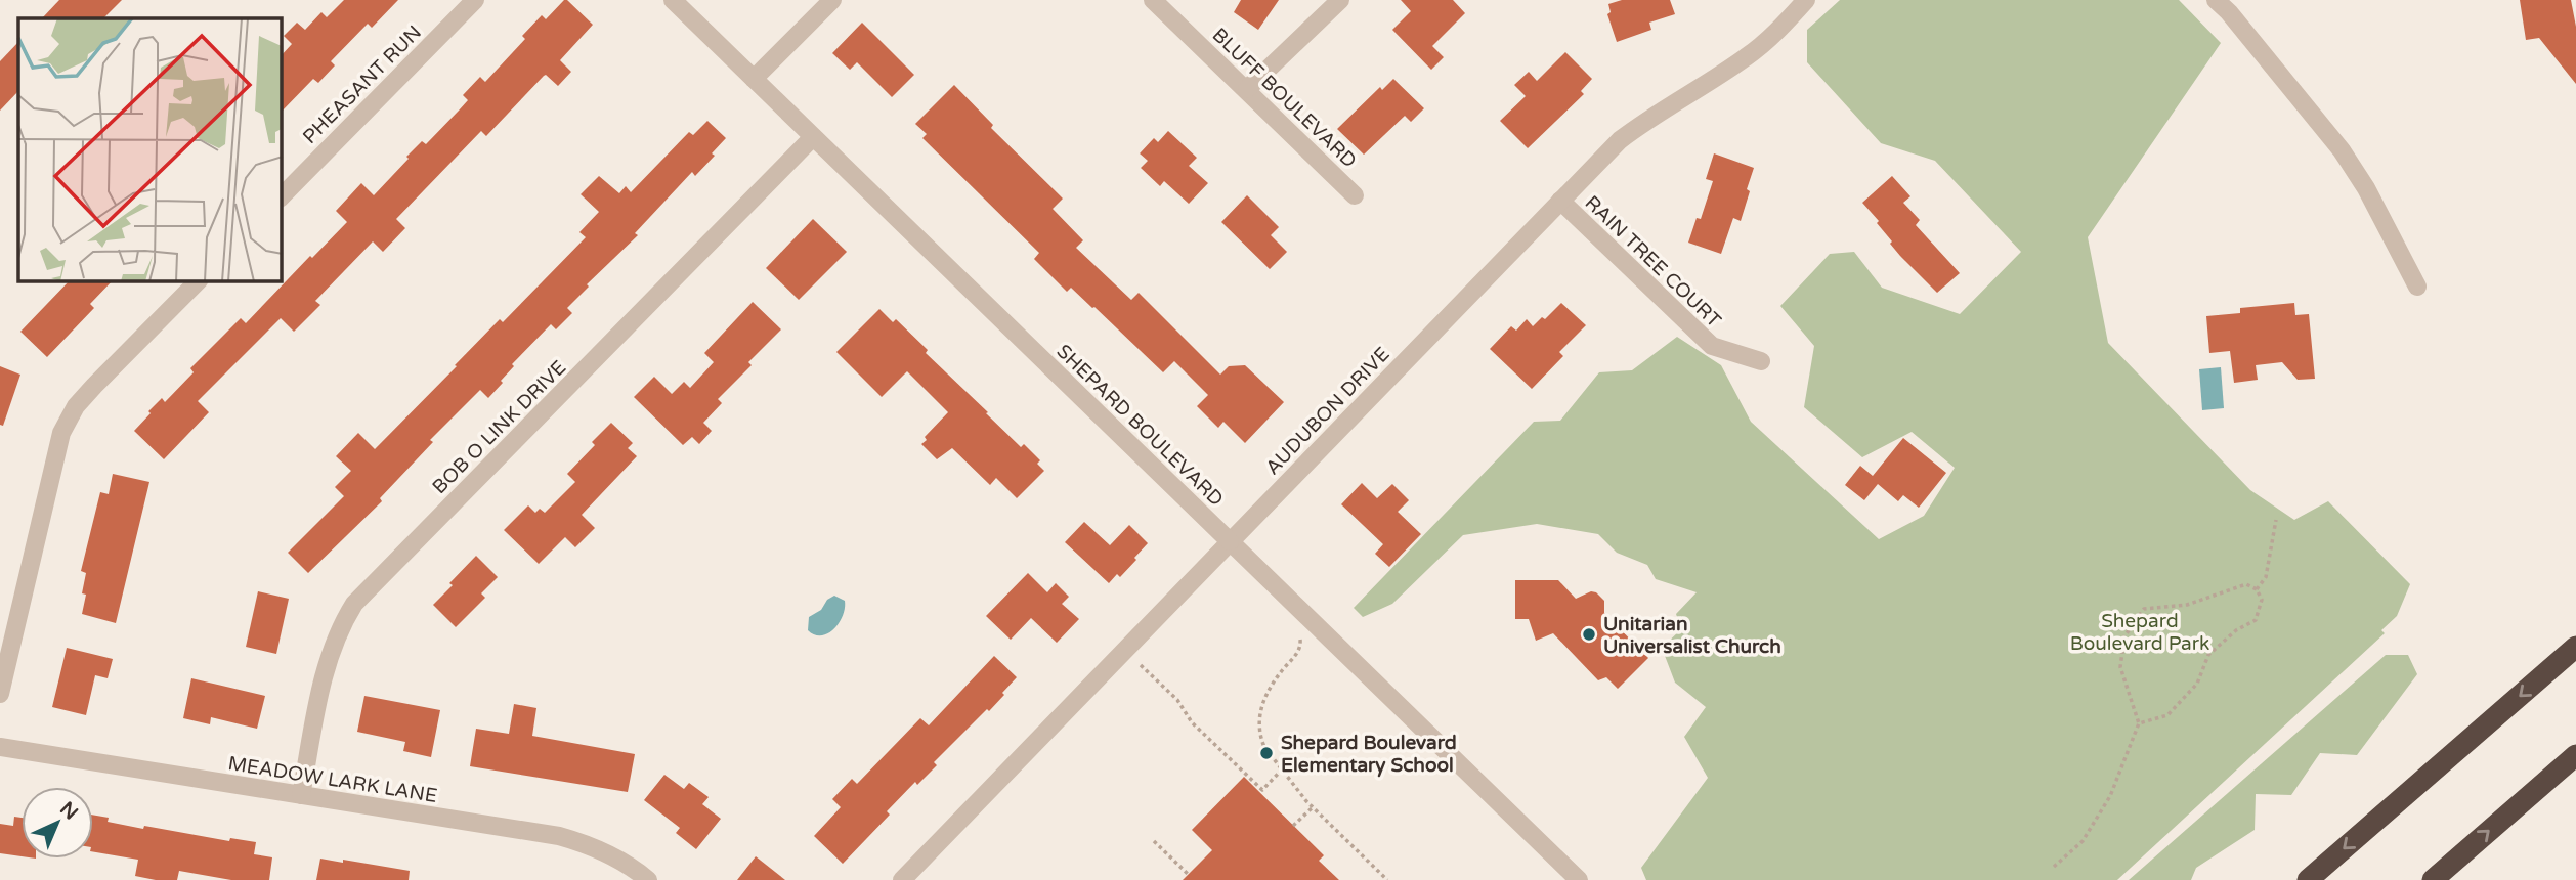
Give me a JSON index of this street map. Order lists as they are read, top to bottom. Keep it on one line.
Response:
{"streets":{"street":["PHEASANT RUN","BLUFF BOULEVARD","RAIN TREE COURT","AUDUBON DRIVE","SHEPARD BOULEVARD","BOB O LINK DRIVE","MEADOW LARK LANE"]},"crossings":[["RAIN TREE COURT","AUDUBON DRIVE"],["AUDUBON DRIVE","SHEPARD BOULEVARD"],["SHEPARD BOULEVARD","BOB O LINK DRIVE"],["BOB O LINK DRIVE","MEADOW LARK LANE"]],"parks":["Shepard Boulevard Park"],"places":["Unitarian Universalist Church","Shepard Boulevard Elementary School"],"north":"top right"}
